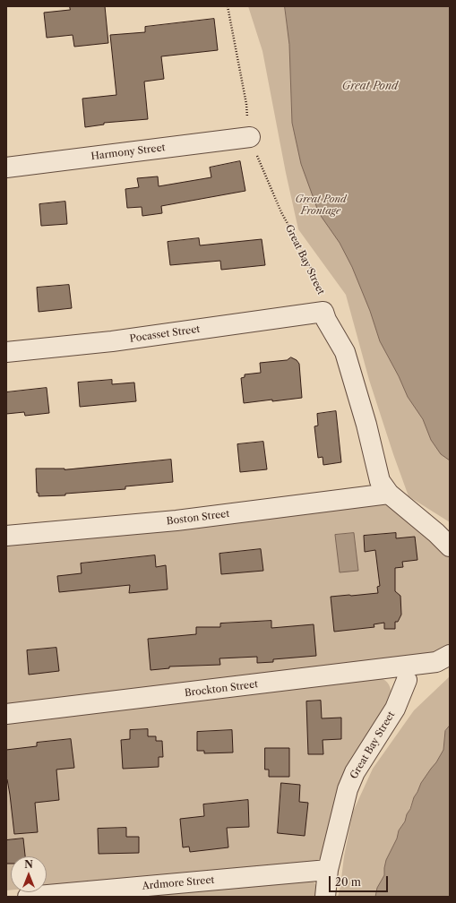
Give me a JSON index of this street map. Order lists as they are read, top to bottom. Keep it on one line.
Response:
{"streets":{"street":["Harmony Street","Great Bay Street","Pocasset Street","Boston Street","Brockton Street","Ardmore Street"]},"crossings":[["Harmony Street","Great Bay Street"],["Great Bay Street","Pocasset Street"],["Great Bay Street","Ardmore Street"]],"water":["Great Pond"],"parks":["Great Pond Frontage"],"scale_bar":"20 m","north":"top"}
